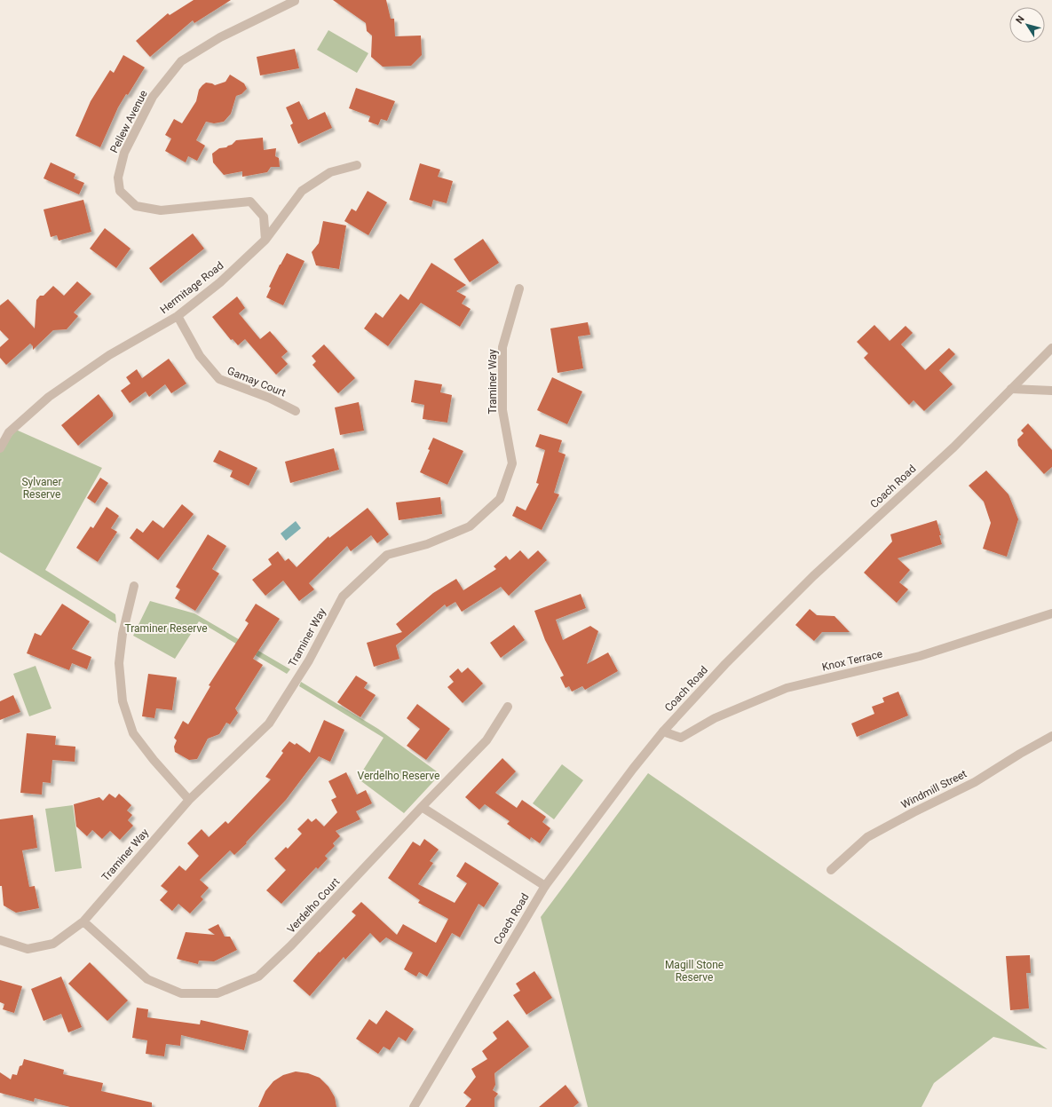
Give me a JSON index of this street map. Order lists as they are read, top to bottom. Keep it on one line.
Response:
{"streets":{"street":["Pellew Avenue","Hermitage Road","Gamay Court","Traminer Way","Coach Road","Knox Terrace","Windmill Street","Verdelho Court"]},"crossings":[["Pellew Avenue","Hermitage Road"],["Hermitage Road","Gamay Court"],["Traminer Way","Verdelho Court"],["Coach Road","Knox Terrace"]],"parks":["Sylvaner Reserve","Traminer Reserve","Verdelho Reserve","Magill Stone Reserve"],"north":"top left"}
